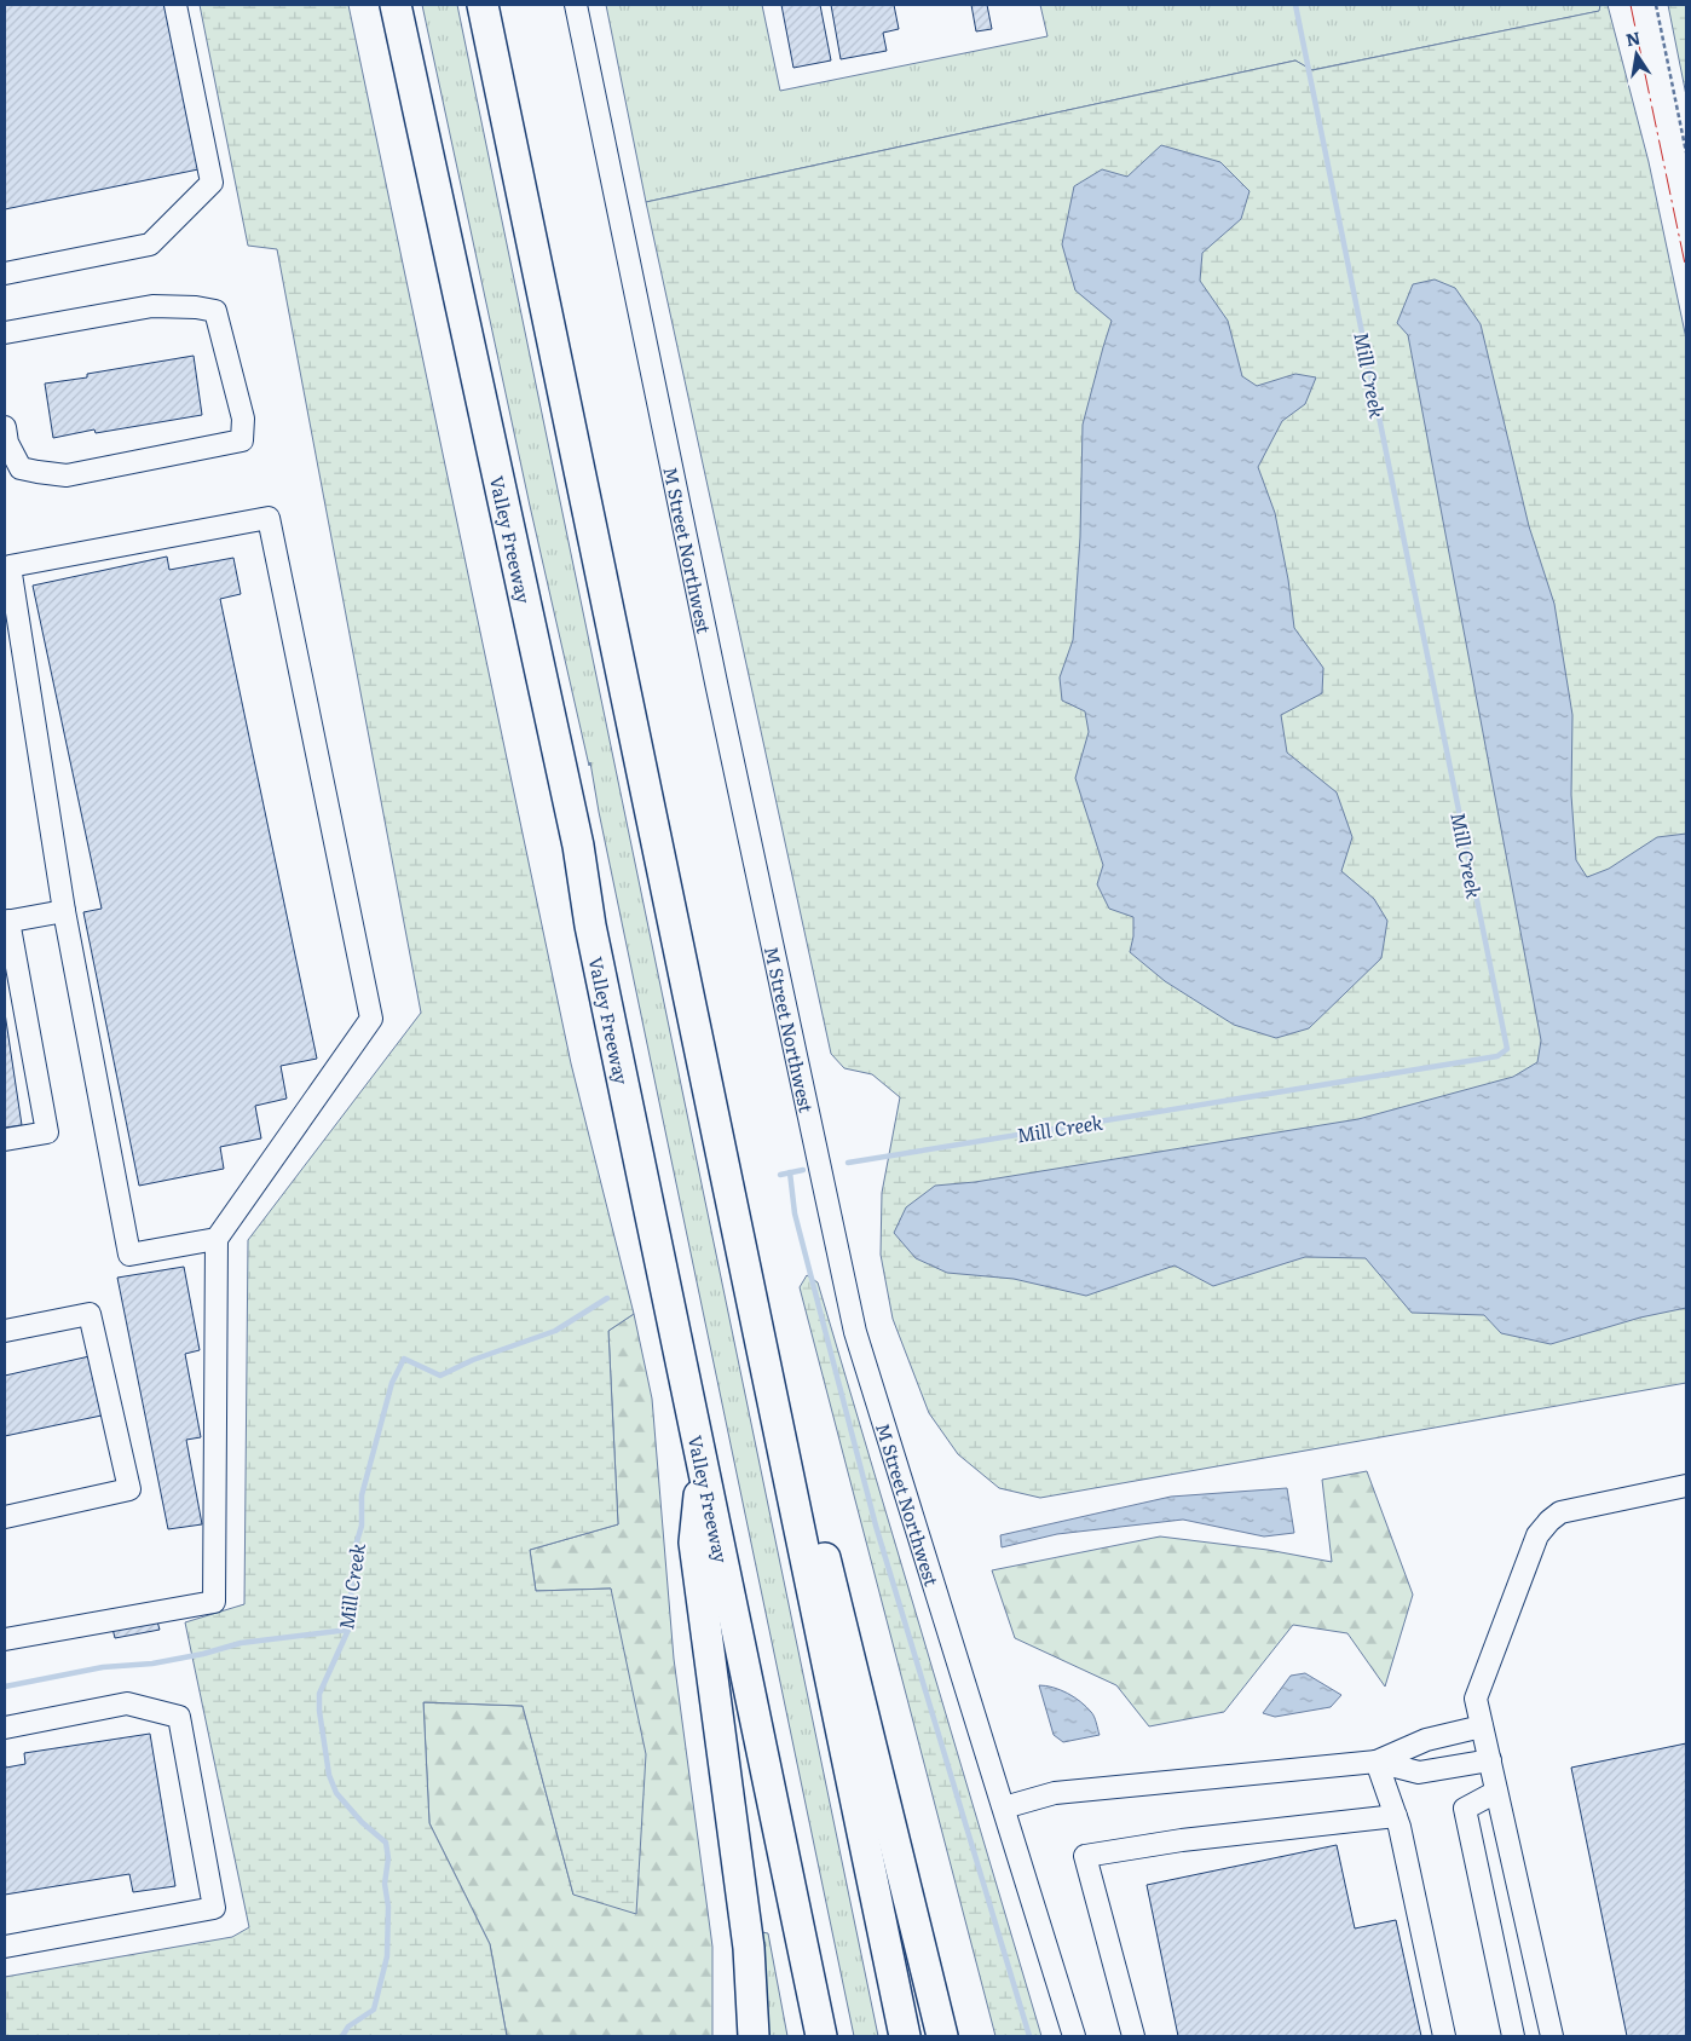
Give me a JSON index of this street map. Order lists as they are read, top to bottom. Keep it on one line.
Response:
{"streets":{"highway":["Valley Freeway"],"street":["M Street Northwest"]},"water":["Mill Creek"],"north":"top"}
